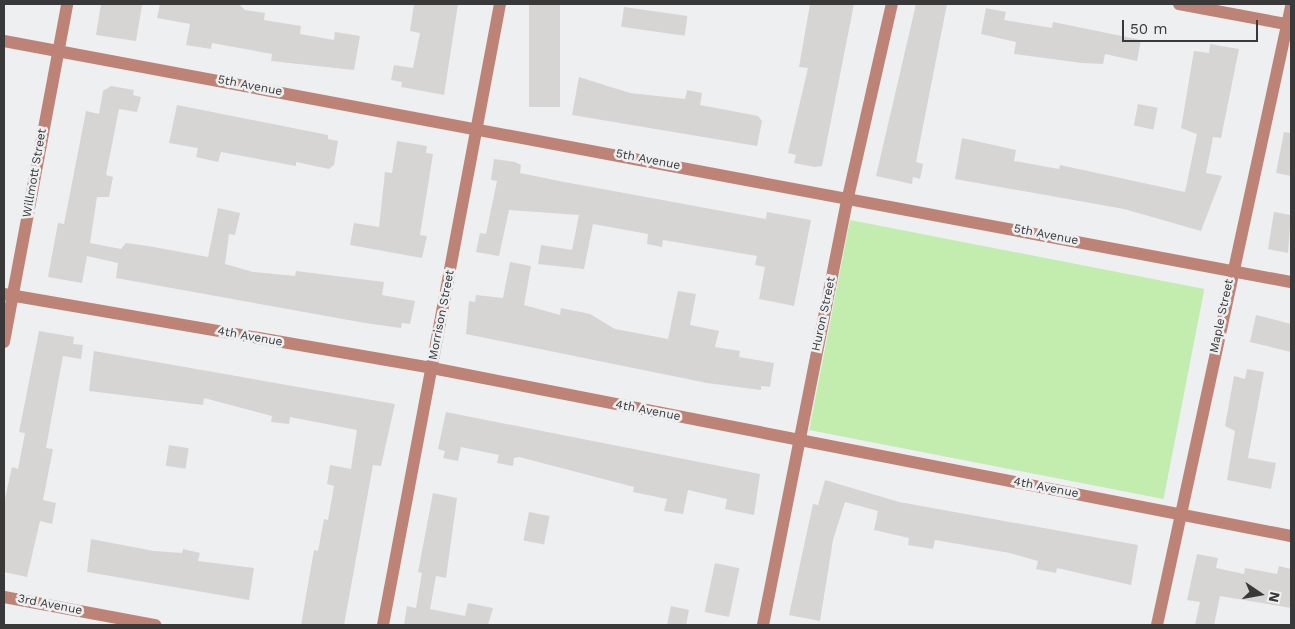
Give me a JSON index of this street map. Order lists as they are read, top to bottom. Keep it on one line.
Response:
{"streets":{"street":["5th Avenue","Willmott Street","Huron Street","Morrison Street","Maple Street","4th Avenue","3rd Avenue"]},"crossings":[["5th Avenue","Willmott Street"],["5th Avenue","Huron Street"],["5th Avenue","Morrison Street"],["5th Avenue","Maple Street"],["Willmott Street","4th Avenue"],["Huron Street","4th Avenue"],["Morrison Street","4th Avenue"],["Maple Street","4th Avenue"]],"scale_bar":"50 m","north":"right"}
